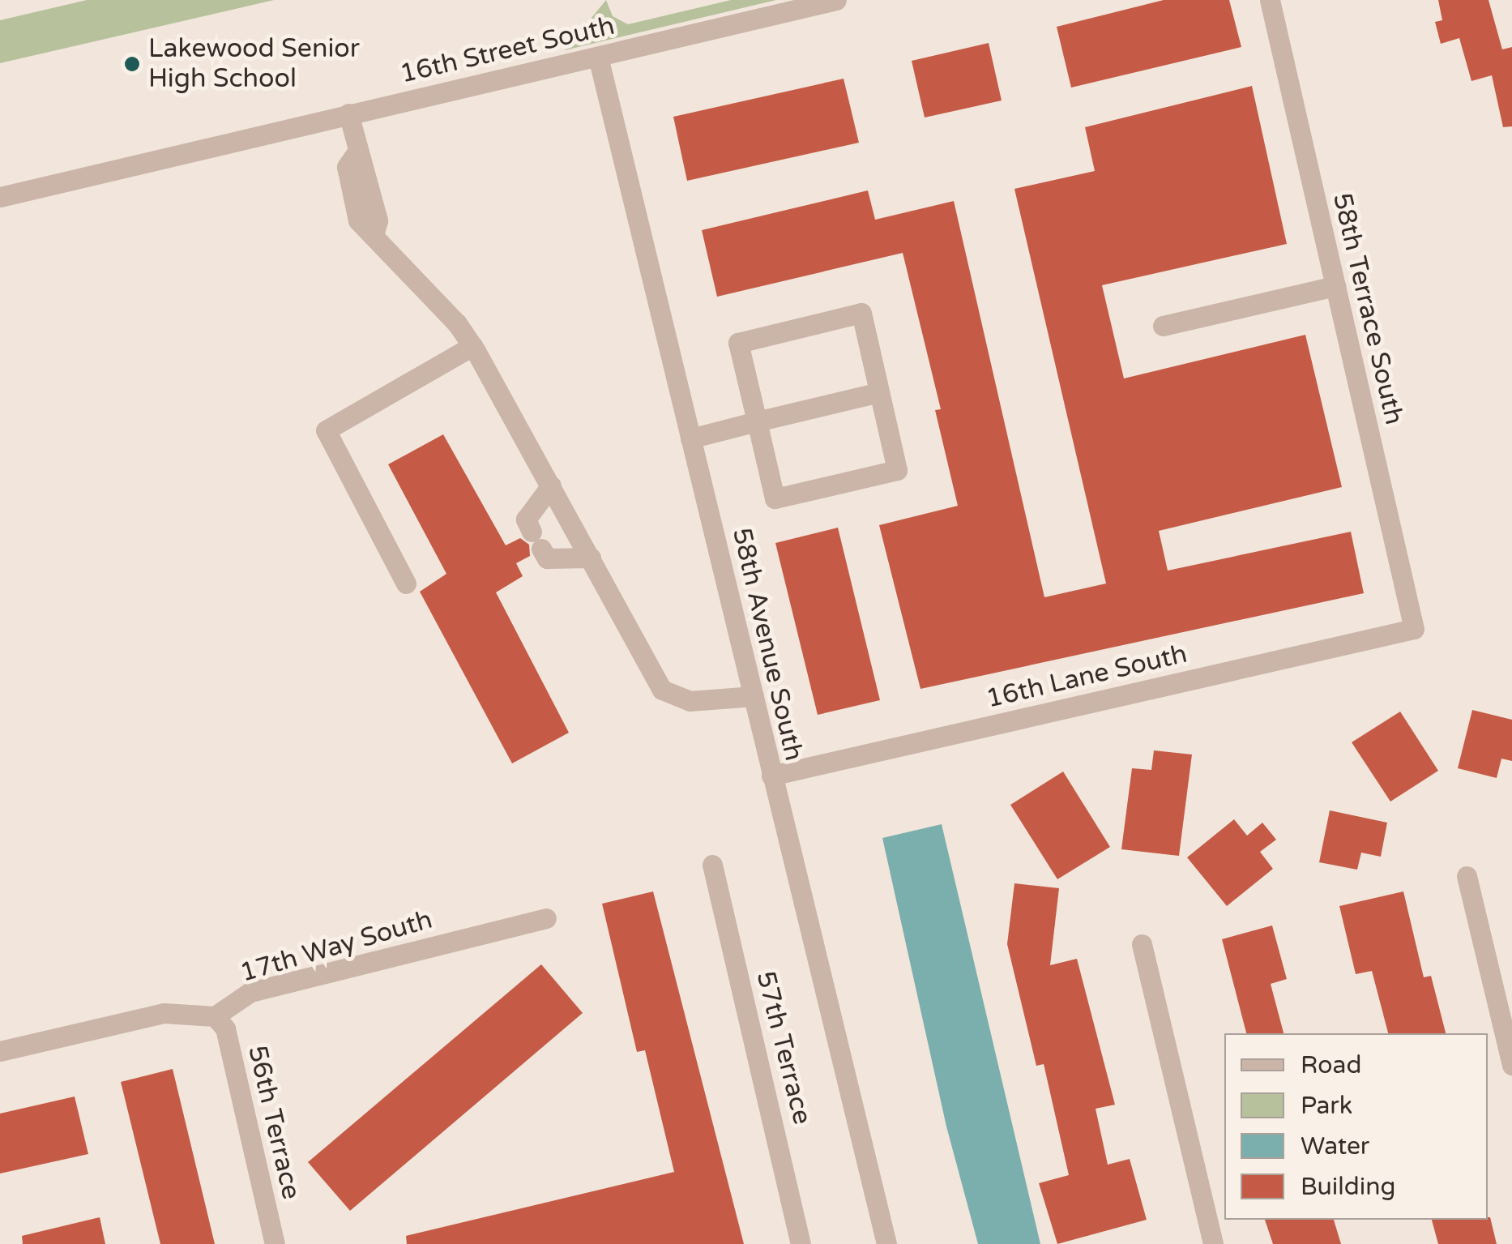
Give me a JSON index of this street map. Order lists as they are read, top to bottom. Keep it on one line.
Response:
{"streets":{"street":["16th Street South","58th Terrace South","58th Avenue South","16th Lane South","17th Way South","57th Terrace","56th Terrace"]},"crossings":[["16th Street South","58th Avenue South"],["58th Terrace South","16th Lane South"],["58th Avenue South","16th Lane South"],["17th Way South","56th Terrace"]],"places":["Lakewood Senior High School"],"legend":["Road","Park","Water","Building"]}
